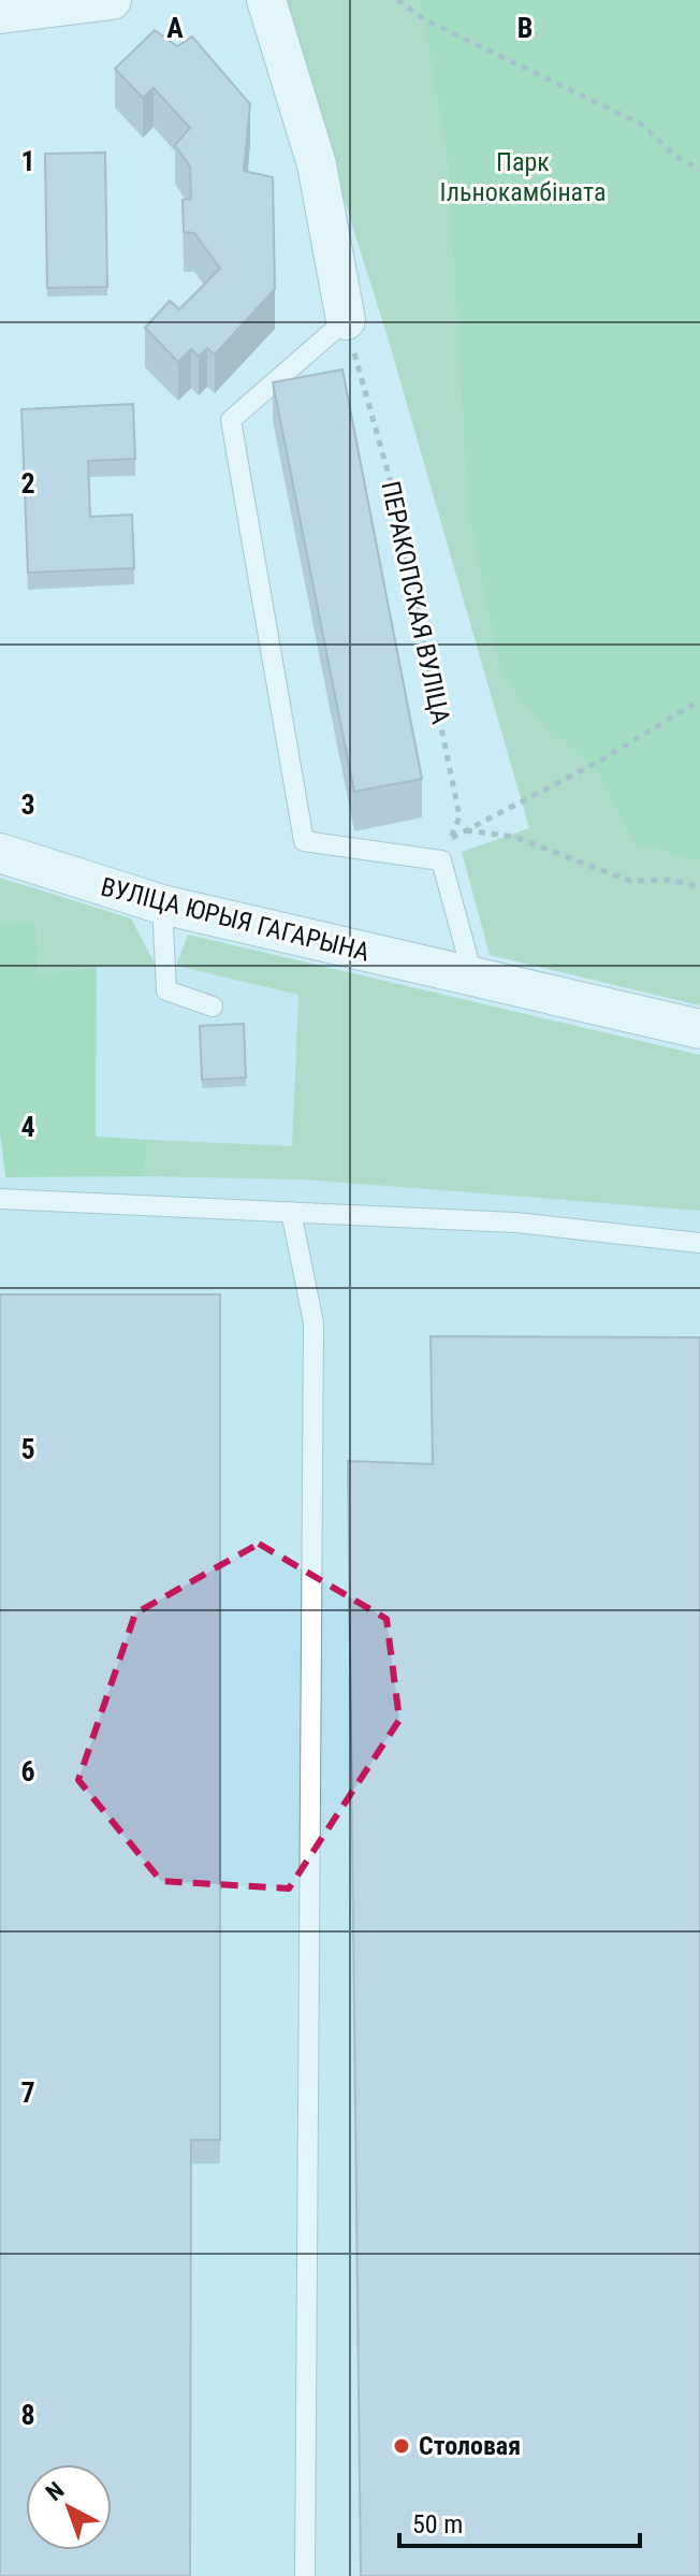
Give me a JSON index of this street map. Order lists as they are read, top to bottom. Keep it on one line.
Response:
{"streets":{"street":["ВУЛІЦА ЮРЫЯ ГАГАРЫНА"],"path":["ПЕРАКОПСКАЯ ВУЛІЦА"]},"parks":["Парк Ільнокамбіната"],"places":["Столовая"],"scale_bar":"50 m","north":"top left","grid":{"columns":["A","B"],"rows":["1","2","3","4","5","6","7","8"]}}
